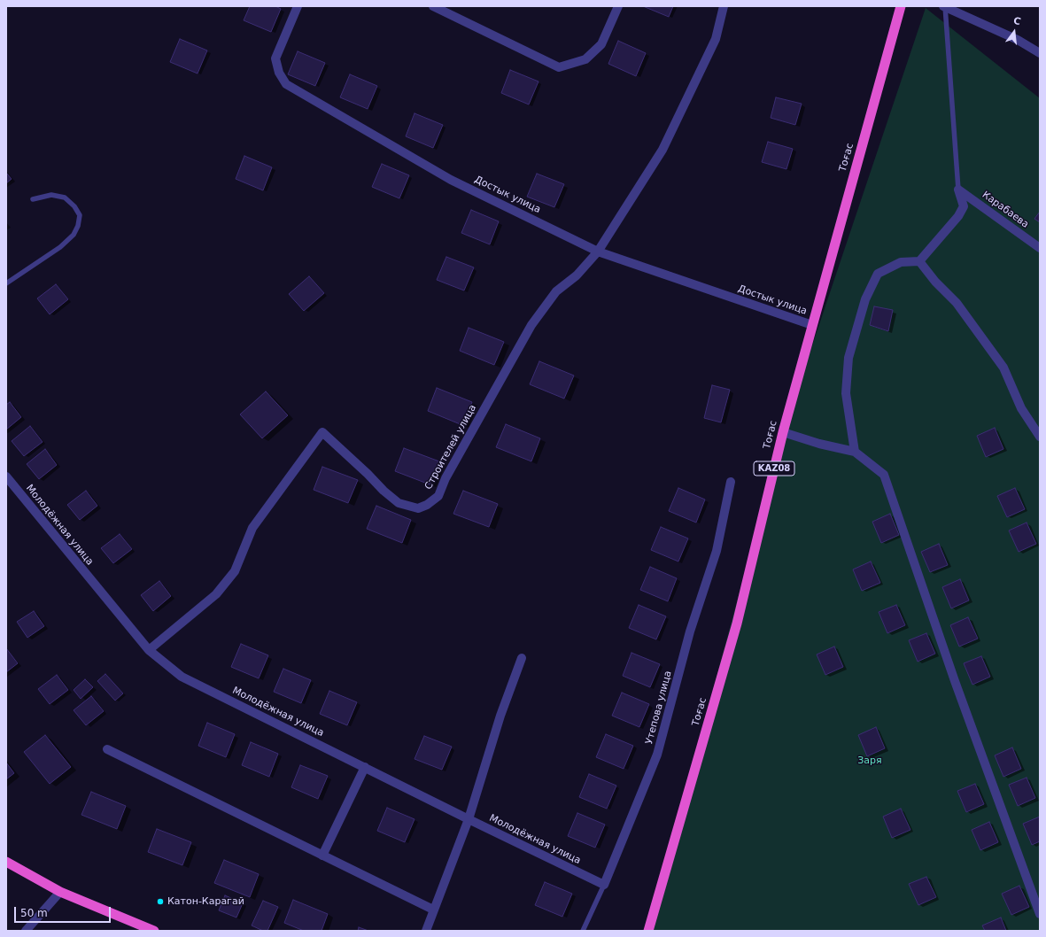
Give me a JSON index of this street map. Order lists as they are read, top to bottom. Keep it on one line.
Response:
{"streets":{"highway":["Тоғас","KAZ08"],"street":["Достык улица","Карабаева","Строителей улица","Молодёжная улица","Утепова улица"]},"crossings":[["Тоғас","Достык улица"],["Достык улица","Строителей улица"],["Строителей улица","Молодёжная улица"],["Молодёжная улица","Утепова улица"]],"parks":["Заря"],"places":["Катон-Карагай"],"scale_bar":"50 m","north":"top"}
